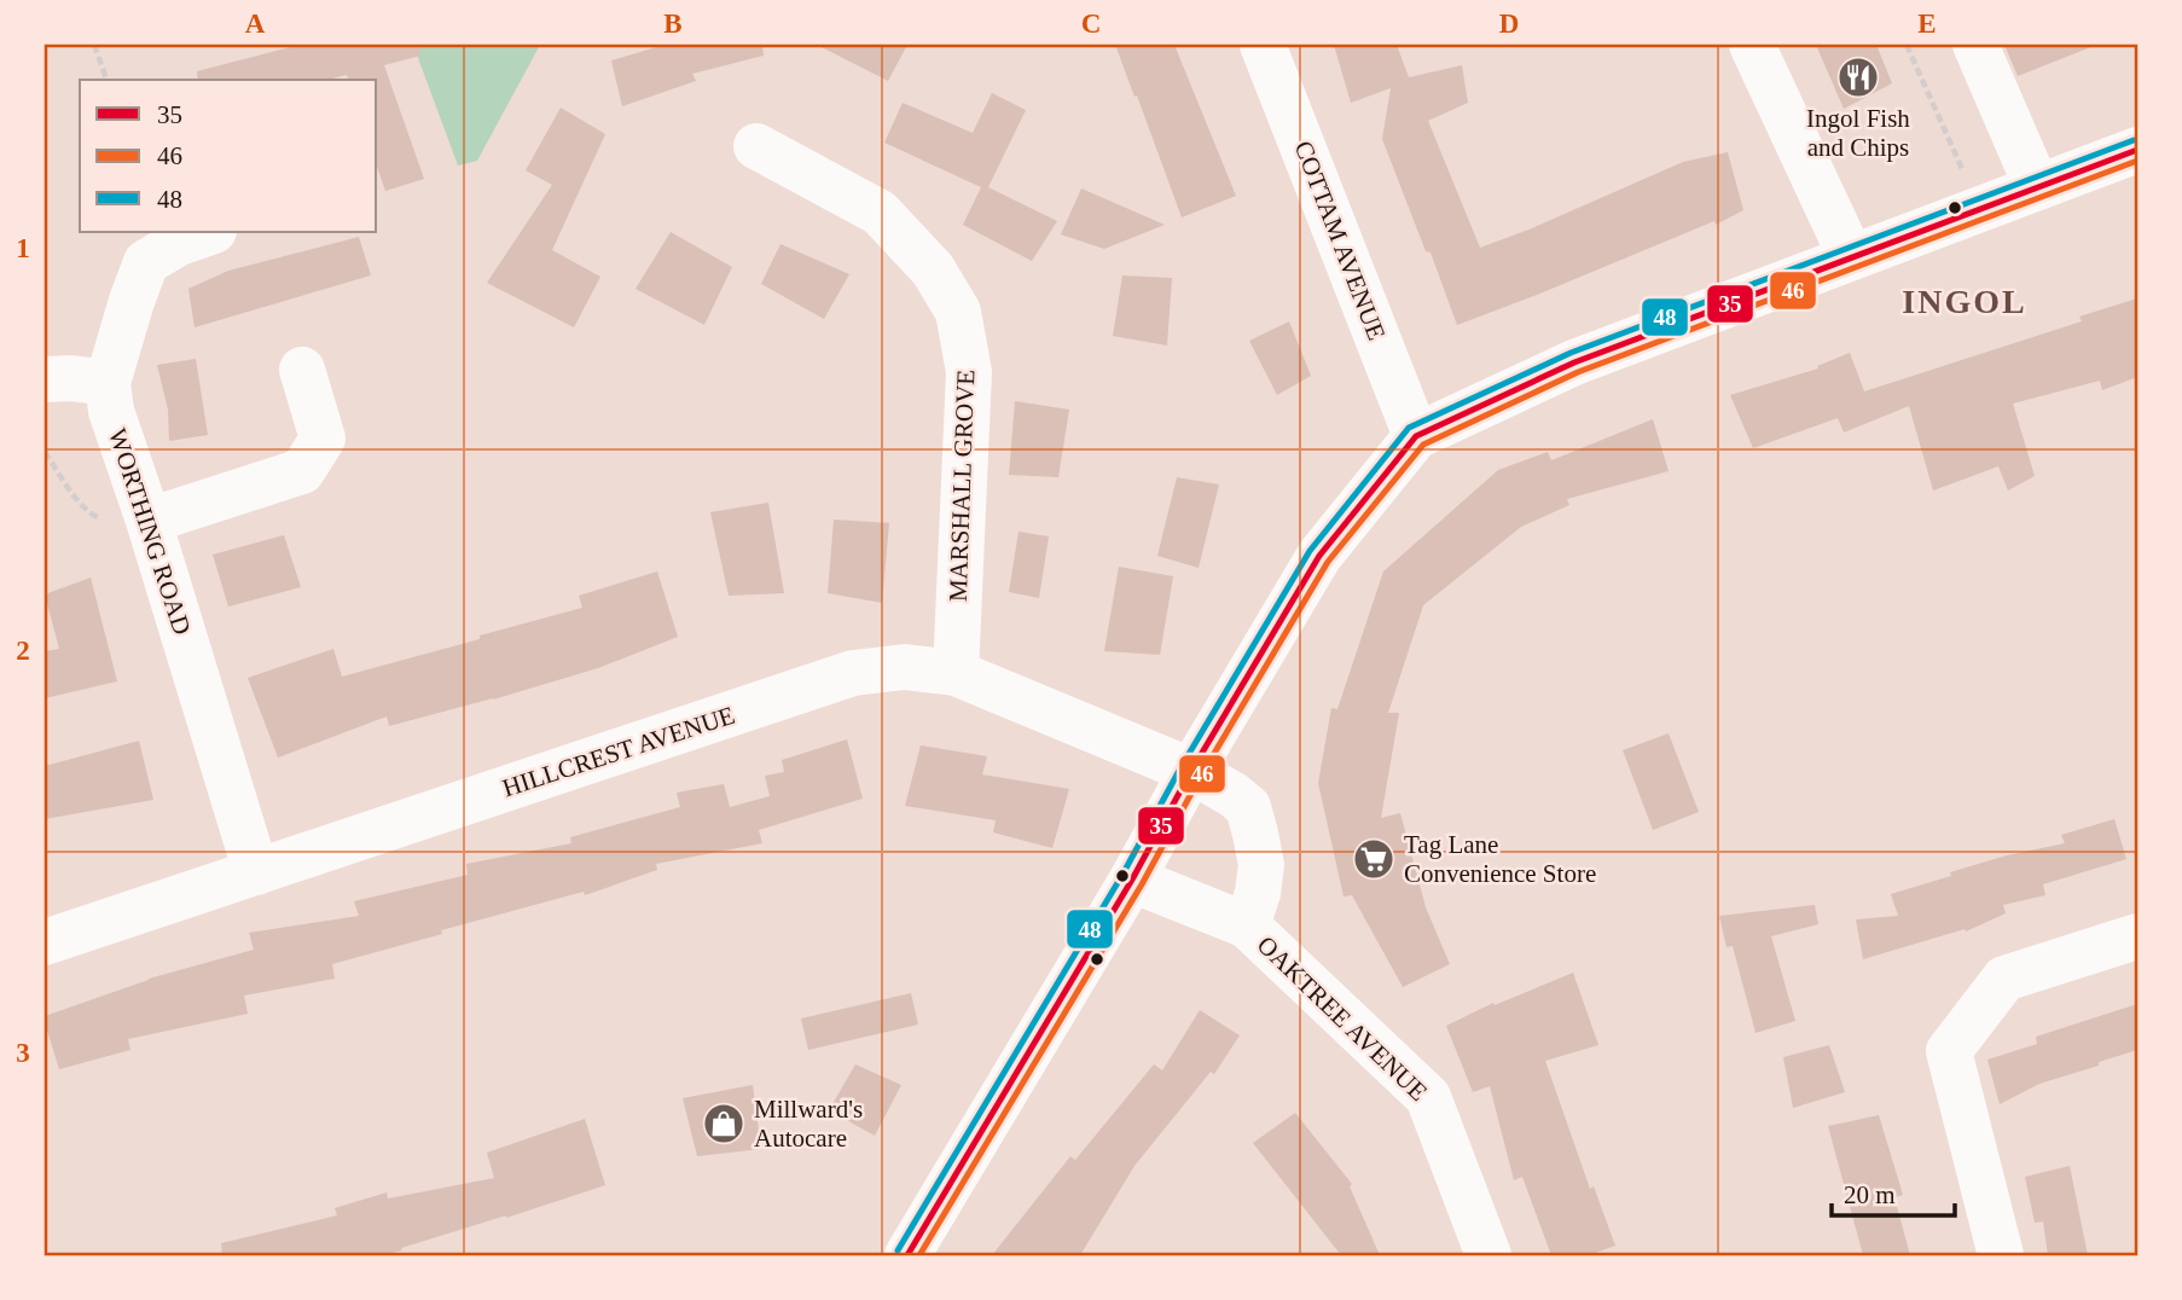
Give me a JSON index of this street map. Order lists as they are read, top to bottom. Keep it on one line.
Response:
{"streets":{"street":["COTTAM AVENUE","MARSHALL GROVE","WORTHING ROAD","HILLCREST AVENUE","OAKTREE AVENUE"]},"crossings":[["MARSHALL GROVE","HILLCREST AVENUE"],["WORTHING ROAD","HILLCREST AVENUE"],["HILLCREST AVENUE","OAKTREE AVENUE"]],"districts":["INGOL"],"places":{"restaurant":["Ingol Fish and Chips"],"supermarket":["Tag Lane Convenience Store"],"shop":["Millward's Autocare"]},"lines":["transit line 48","transit line 35","transit line 46"],"legend":["35","46","48"],"scale_bar":"20 m","grid":{"columns":["A","B","C","D","E"],"rows":["1","2","3"]}}
